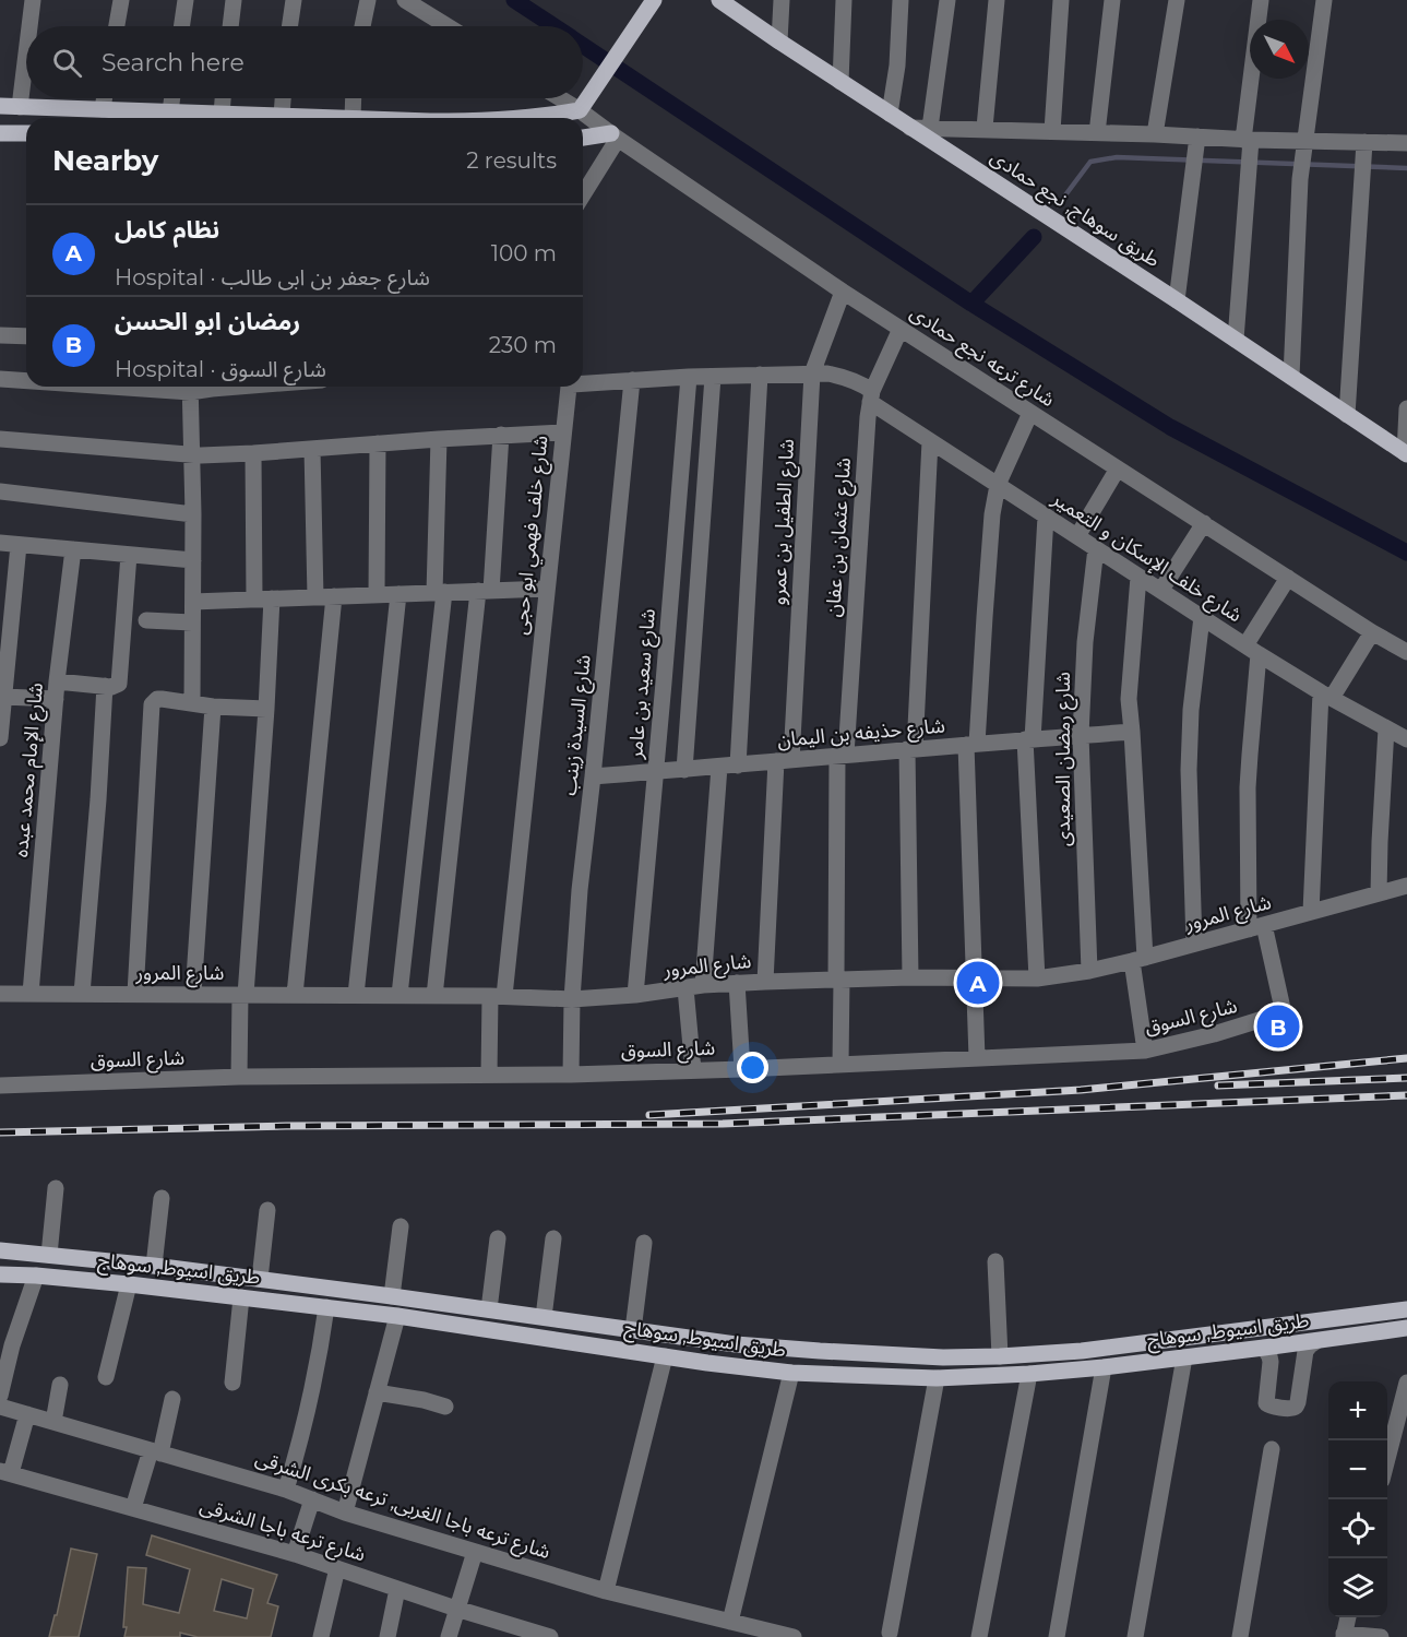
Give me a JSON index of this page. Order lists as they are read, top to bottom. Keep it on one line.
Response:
{"streets":{"main road":["طريق سوهاج, نجع حمادى","طريق اسيوط, سوهاج"],"street":["شارع ترعه نجع حمادى","شارع الطفيل بن عمرو","شارع خلف فهمي ابو حجى","شارع عثمان بن عفان","شارع خلف الإسكان و التعمير","شارع سعيد بن عامر","شارع السيدة زينب","شارع حذيفه بن اليمان","شارع رمضان الصعيدى","شارع الإمام محمد عبده","شارع المرور","شارع السوق","شارع ترعه باجا الغربى, ترعه بكرى الشرقى","شارع ترعه باجا الشرقى"]},"crossings":[["شارع ترعه نجع حمادى","شارع الطفيل بن عمرو"],["شارع ترعه نجع حمادى","شارع عثمان بن عفان"],["شارع الطفيل بن عمرو","شارع خلف فهمي ابو حجى"],["شارع الطفيل بن عمرو","شارع حذيفه بن اليمان"],["شارع الطفيل بن عمرو","شارع المرور"],["شارع خلف فهمي ابو حجى","شارع عثمان بن عفان"],["شارع خلف فهمي ابو حجى","شارع خلف الإسكان و التعمير"],["شارع خلف فهمي ابو حجى","شارع سعيد بن عامر"],["شارع خلف فهمي ابو حجى","شارع السيدة زينب"],["شارع خلف فهمي ابو حجى","شارع المرور"],["شارع خلف فهمي ابو حجى","شارع السوق"],["شارع عثمان بن عفان","شارع خلف الإسكان و التعمير"],["شارع عثمان بن عفان","شارع حذيفه بن اليمان"],["شارع عثمان بن عفان","شارع المرور"],["شارع عثمان بن عفان","شارع السوق"],["شارع خلف الإسكان و التعمير","شارع رمضان الصعيدى"],["شارع سعيد بن عامر","شارع حذيفه بن اليمان"],["شارع سعيد بن عامر","شارع المرور"],["شارع السيدة زينب","شارع حذيفه بن اليمان"],["شارع السيدة زينب","شارع المرور"],["شارع السيدة زينب","شارع السوق"],["شارع حذيفه بن اليمان","شارع رمضان الصعيدى"],["شارع رمضان الصعيدى","شارع المرور"],["شارع الإمام محمد عبده","شارع المرور"],["شارع المرور","شارع السوق"]],"north":"bottom right","page":{"search":"Search here","heading":["Nearby","2 results"],"list":[{"mark":"A","name":"نظام كامل","note":"Hospital · شارع جعفر بن ابى طالب","value":"100 m"},{"mark":"B","name":"رمضان ابو الحسن","note":"Hospital · شارع السوق","value":"230 m"}],"pins":["A","B"],"map_buttons":["+","−"]}}
